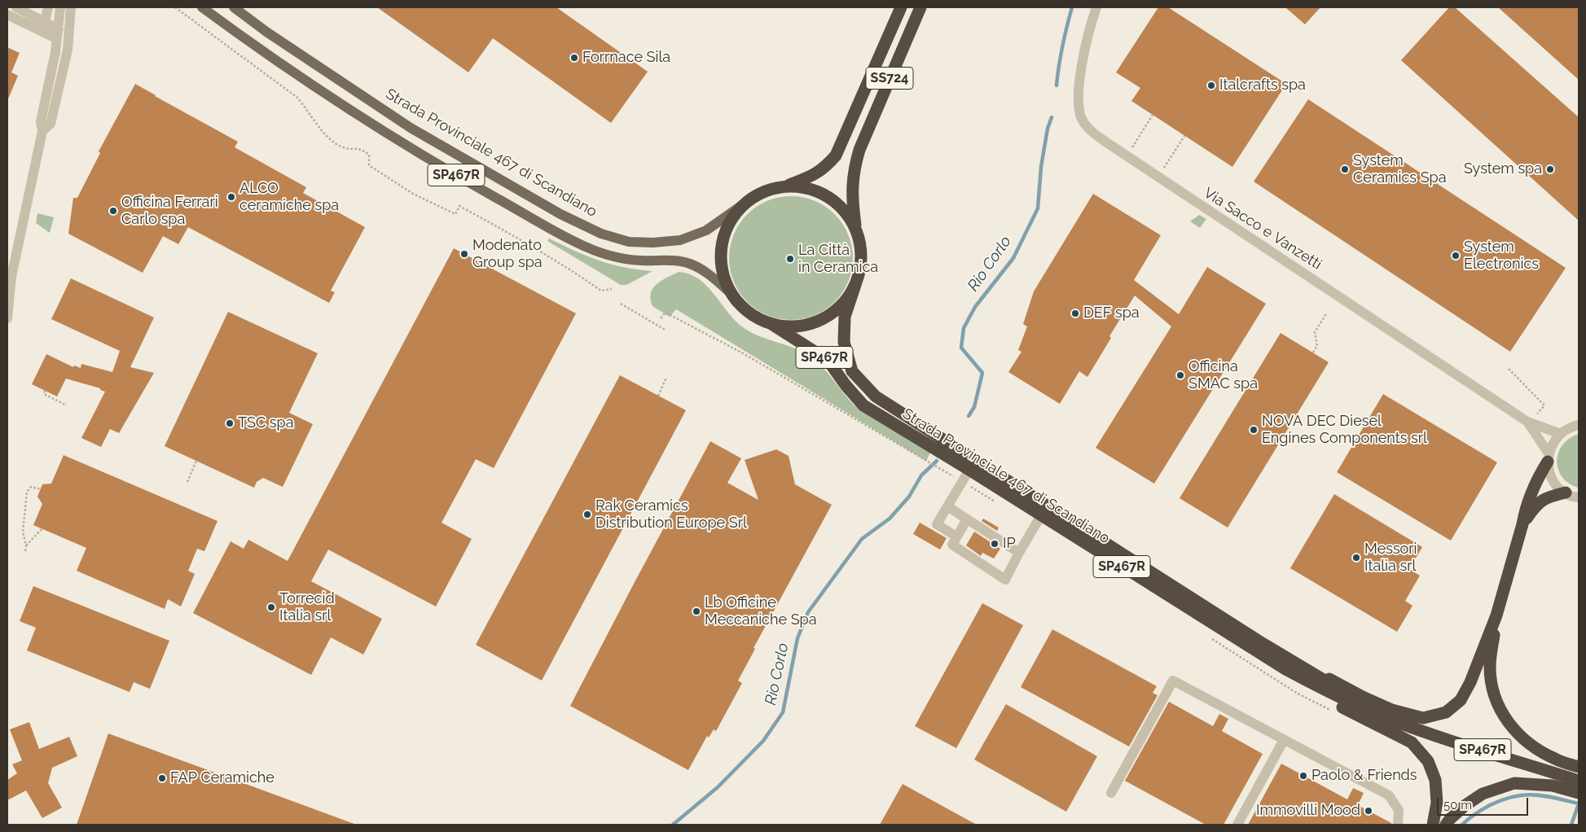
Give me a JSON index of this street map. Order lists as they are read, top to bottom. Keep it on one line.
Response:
{"streets":{"highway":["SS724","Strada Provinciale 467 di Scandiano","SP467R"],"street":["Via Sacco e Vanzetti"]},"crossings":[["SS724","Strada Provinciale 467 di Scandiano"]],"water":["Rio Corlo"],"places":["Forrnace Sila","Italcrafts spa","System Ceramics Spa","System spa","ALCO ceramiche spa","Officina Ferrari Carlo spa","Modenato Group spa","System Electronics","La Città in Ceramica","DEF spa","Officina SMAC spa","TSC spa","NOVA DEC Diesel Engines Components srl","Rak Ceramics Distribution Europe Srl","IP","Messori Italia srl","Torrecid Italia srl","Lb Officine Meccaniche Spa","Paolo & Friends","FAP Ceramiche","Immovilli Mood"],"scale_bar":"50 m"}
